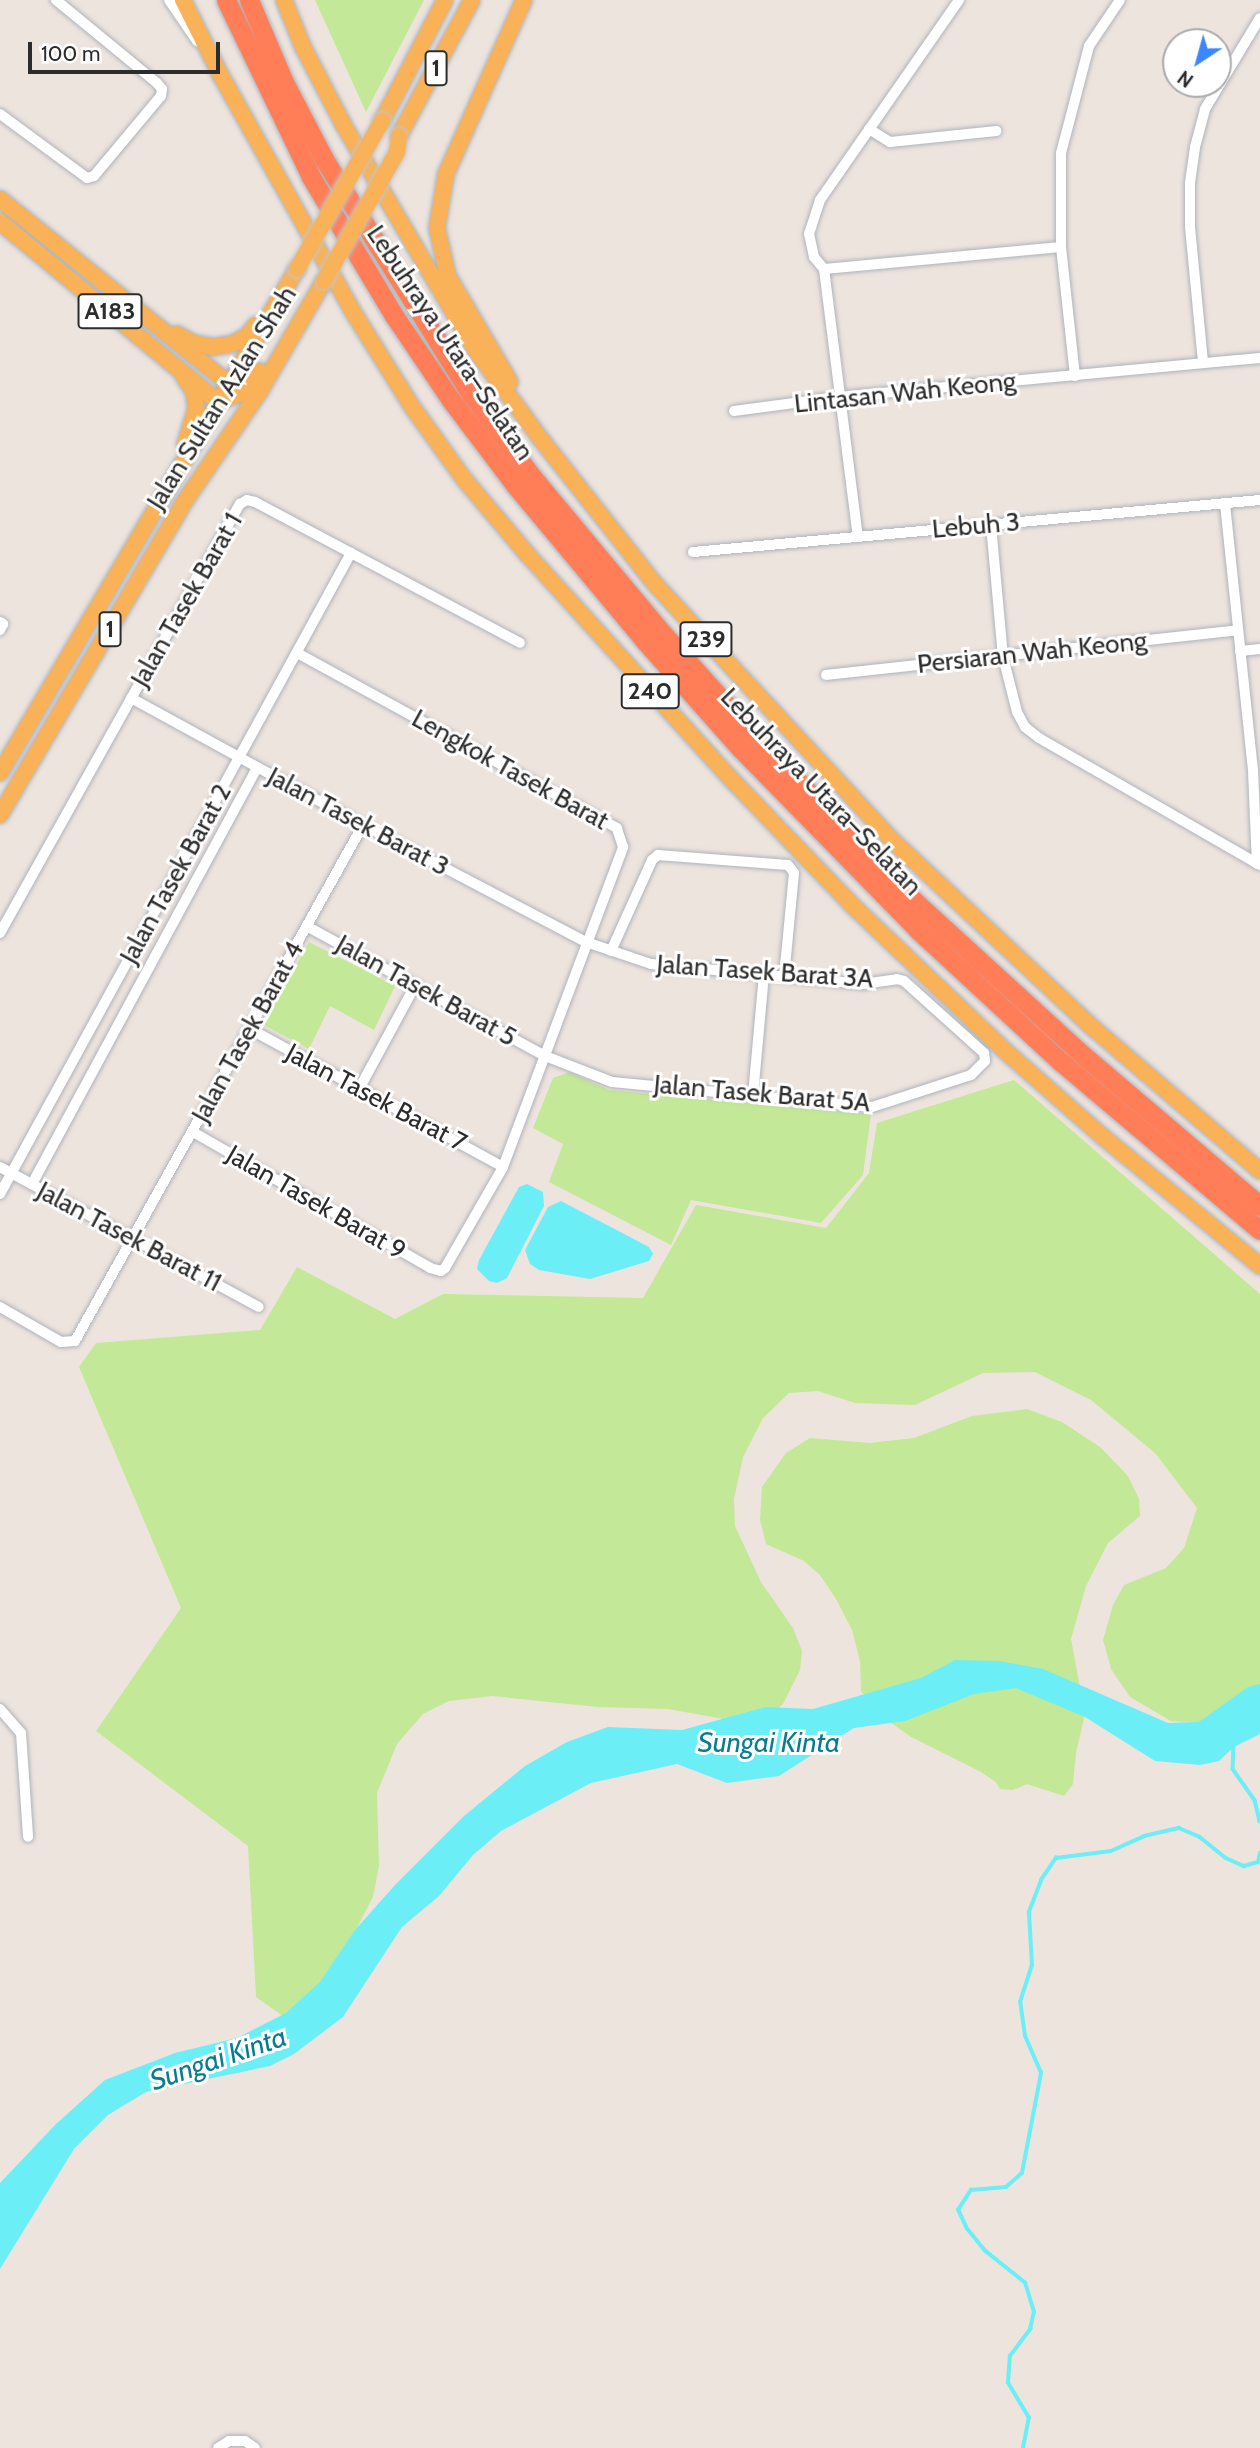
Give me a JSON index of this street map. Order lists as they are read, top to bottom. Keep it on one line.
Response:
{"streets":{"highway":["Lebuhraya Utara–Selatan"],"main road":["1","A183","Jalan Sultan Azlan Shah","239","240"],"street":["Lintasan Wah Keong","Lebuh 3","Jalan Tasek Barat 1","Persiaran Wah Keong","Lengkok Tasek Barat","Jalan Tasek Barat 3","Jalan Tasek Barat 2","Jalan Tasek Barat 3A","Jalan Tasek Barat 5","Jalan Tasek Barat 4","Jalan Tasek Barat 5A","Jalan Tasek Barat 7","Jalan Tasek Barat 9","Jalan Tasek Barat 11"]},"crossings":[["A183","Jalan Sultan Azlan Shah"],["Jalan Tasek Barat 1","Jalan Tasek Barat 3"],["Jalan Tasek Barat 1","Jalan Tasek Barat 2"],["Lengkok Tasek Barat","Jalan Tasek Barat 3"],["Lengkok Tasek Barat","Jalan Tasek Barat 2"],["Lengkok Tasek Barat","Jalan Tasek Barat 3A"],["Lengkok Tasek Barat","Jalan Tasek Barat 5"],["Lengkok Tasek Barat","Jalan Tasek Barat 5A"],["Lengkok Tasek Barat","Jalan Tasek Barat 7"],["Lengkok Tasek Barat","Jalan Tasek Barat 9"],["Jalan Tasek Barat 3","Jalan Tasek Barat 2"],["Jalan Tasek Barat 3","Jalan Tasek Barat 3A"],["Jalan Tasek Barat 3","Jalan Tasek Barat 4"],["Jalan Tasek Barat 2","Jalan Tasek Barat 11"],["Jalan Tasek Barat 3A","Jalan Tasek Barat 5A"],["Jalan Tasek Barat 5","Jalan Tasek Barat 4"],["Jalan Tasek Barat 5","Jalan Tasek Barat 5A"],["Jalan Tasek Barat 4","Jalan Tasek Barat 7"],["Jalan Tasek Barat 4","Jalan Tasek Barat 9"],["Jalan Tasek Barat 4","Jalan Tasek Barat 11"]],"water":["Sungai Kinta"],"scale_bar":"100 m","north":"bottom left"}
